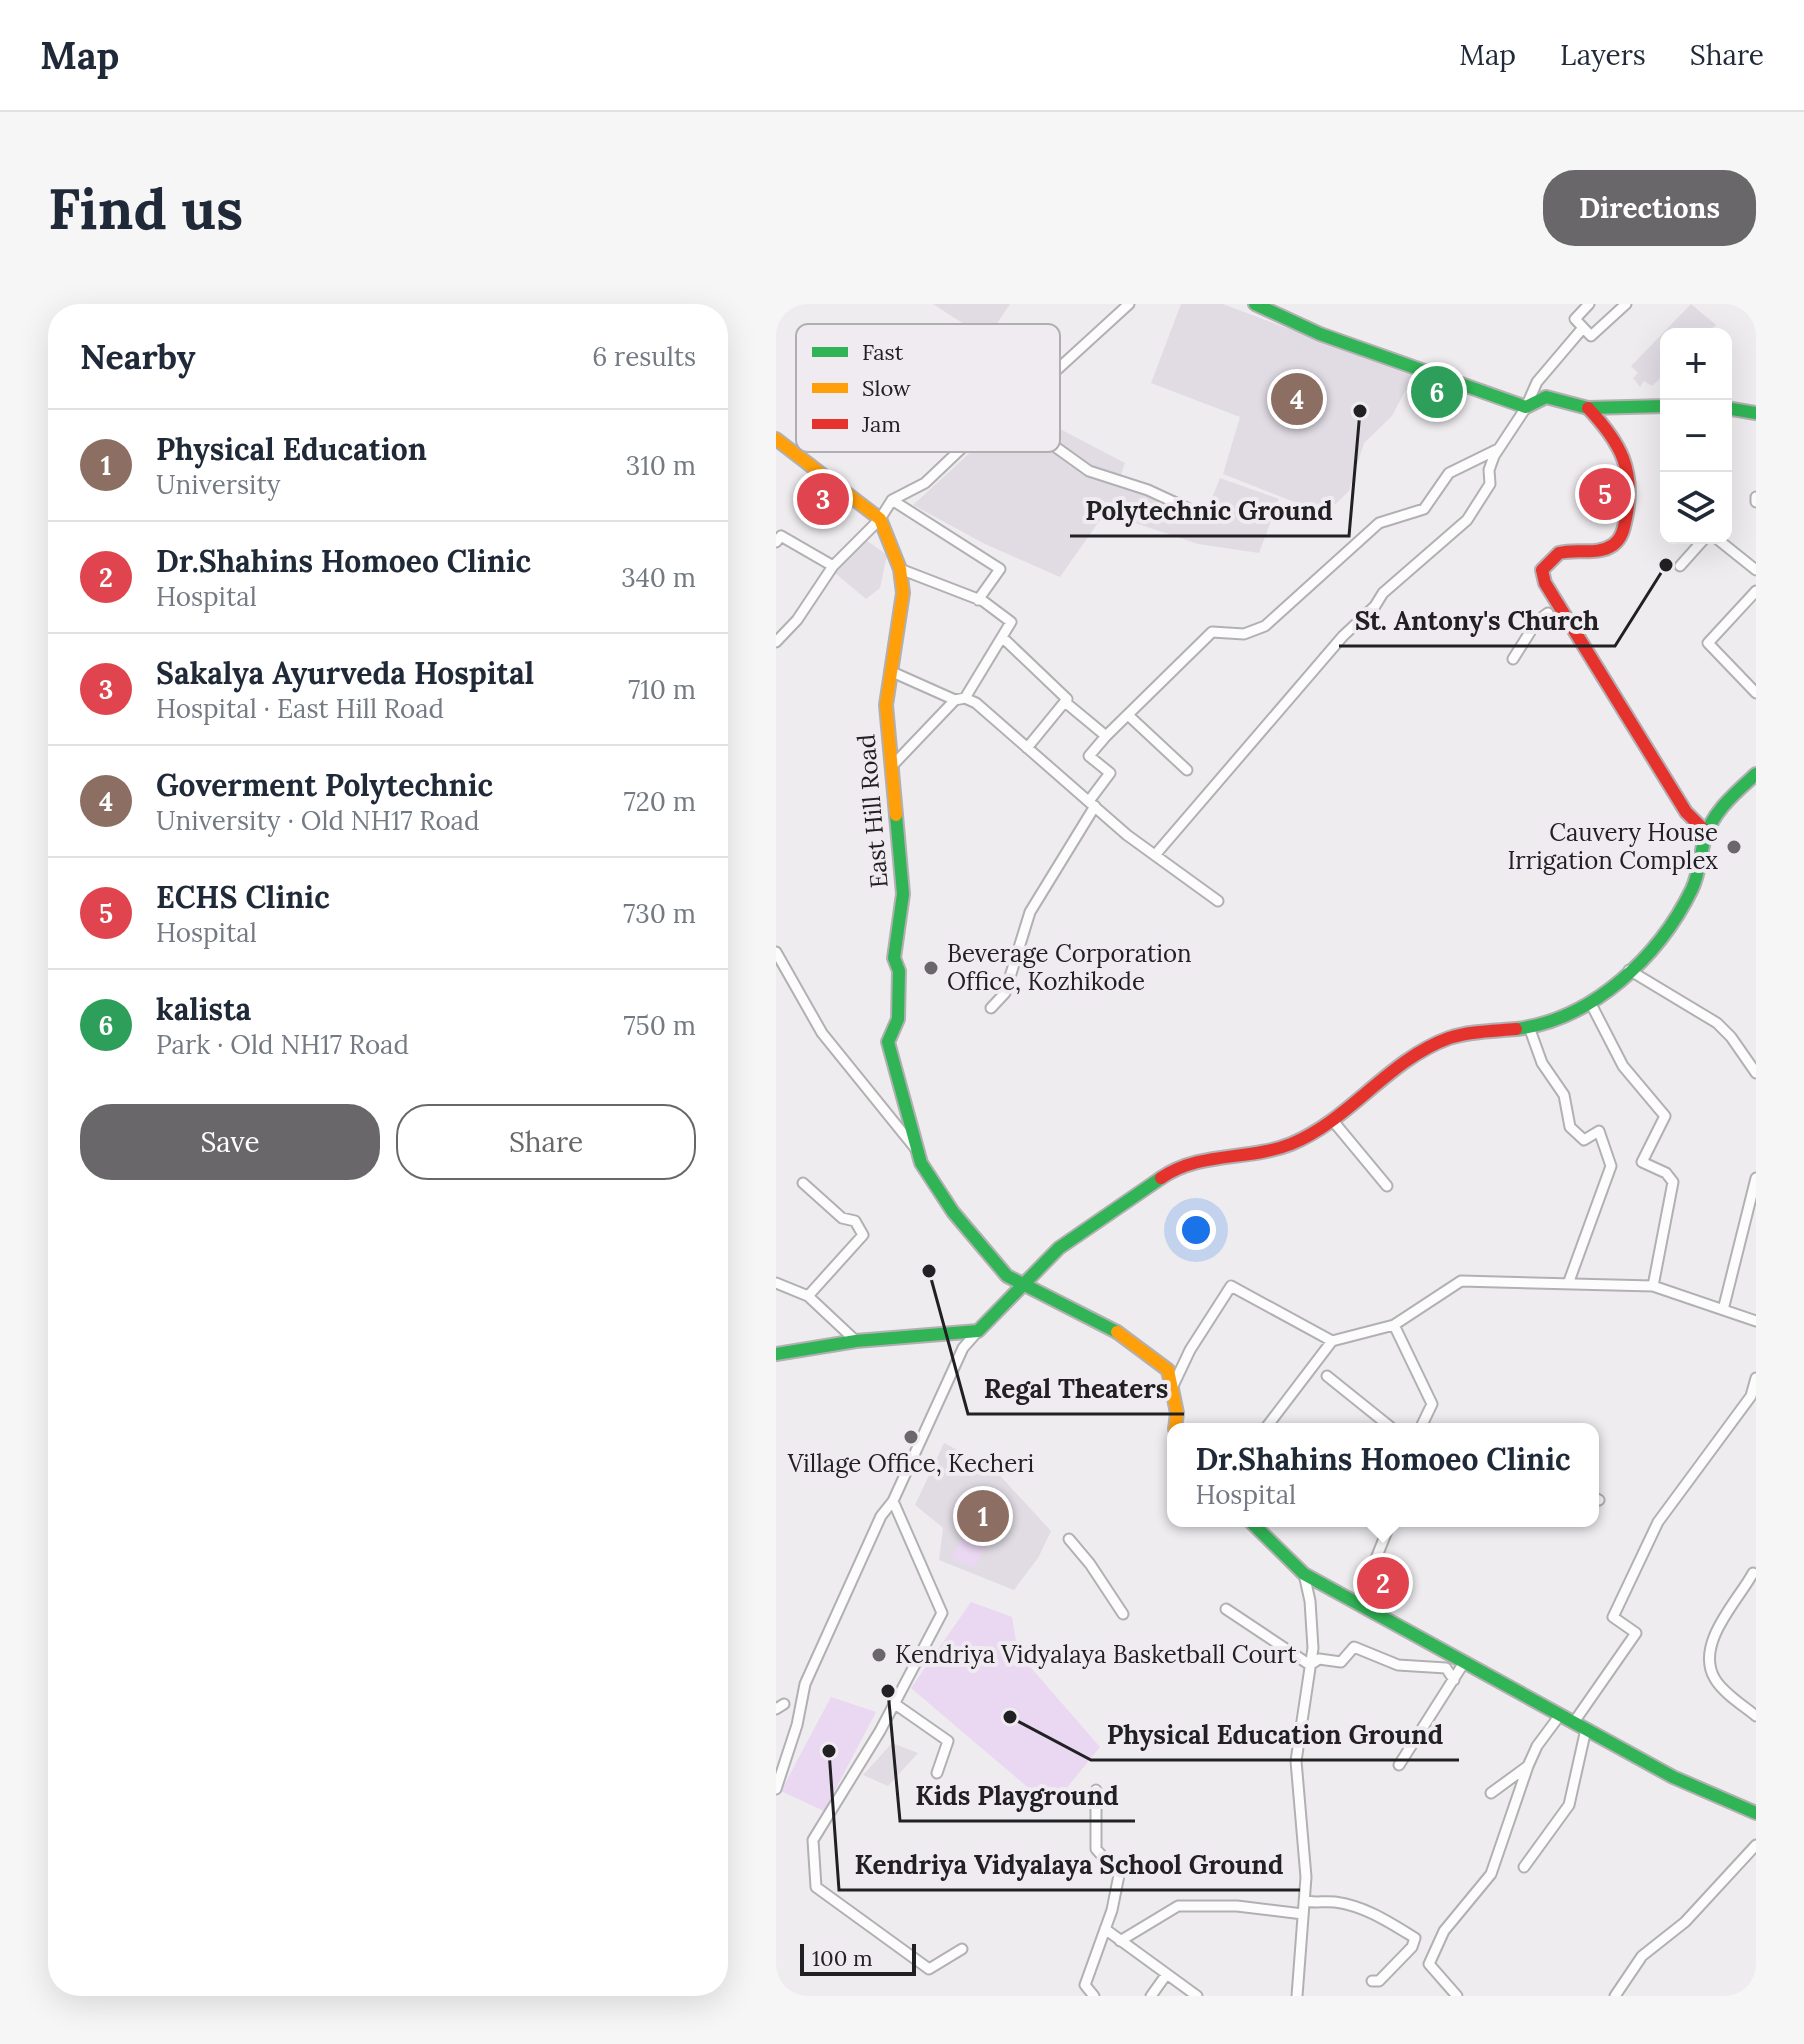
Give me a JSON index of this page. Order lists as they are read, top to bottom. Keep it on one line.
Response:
{"streets":{"main road":["East Hill Road"]},"places":["Polytechnic Ground","St. Antony's Church","Cauvery House Irrigation Complex","Beverage Corporation Office, Kozhikode","Regal Theaters","Village Office, Kecheri","Kendriya Vidyalaya Basketball Court","Kids Playground","Physical Education Ground","Kendriya Vidyalaya School Ground"],"legend":["Fast","Slow","Jam"],"scale_bar":"100 m","page":{"header":"Map","nav":["Map","Layers","Share"],"buttons":["Directions",["Save","Share"]],"title":"Find us","heading":["Nearby","6 results"],"map_buttons":["+","−"],"pins":["6","4","5","3","1","2"],"list":[{"mark":"1","name":"Physical Education","note":"University","value":"310 m"},{"mark":"2","name":"Dr.Shahins Homoeo Clinic","note":"Hospital","value":"340 m"},{"mark":"3","name":"Sakalya Ayurveda Hospital","note":"Hospital · East Hill Road","value":"710 m"},{"mark":"4","name":"Goverment Polytechnic","note":"University · Old NH17 Road","value":"720 m"},{"mark":"5","name":"ECHS Clinic","note":"Hospital","value":"730 m"},{"mark":"6","name":"kalista","note":"Park · Old NH17 Road","value":"750 m"}],"popup":["Dr.Shahins Homoeo Clinic","Hospital"],"scale":"100 m"}}
